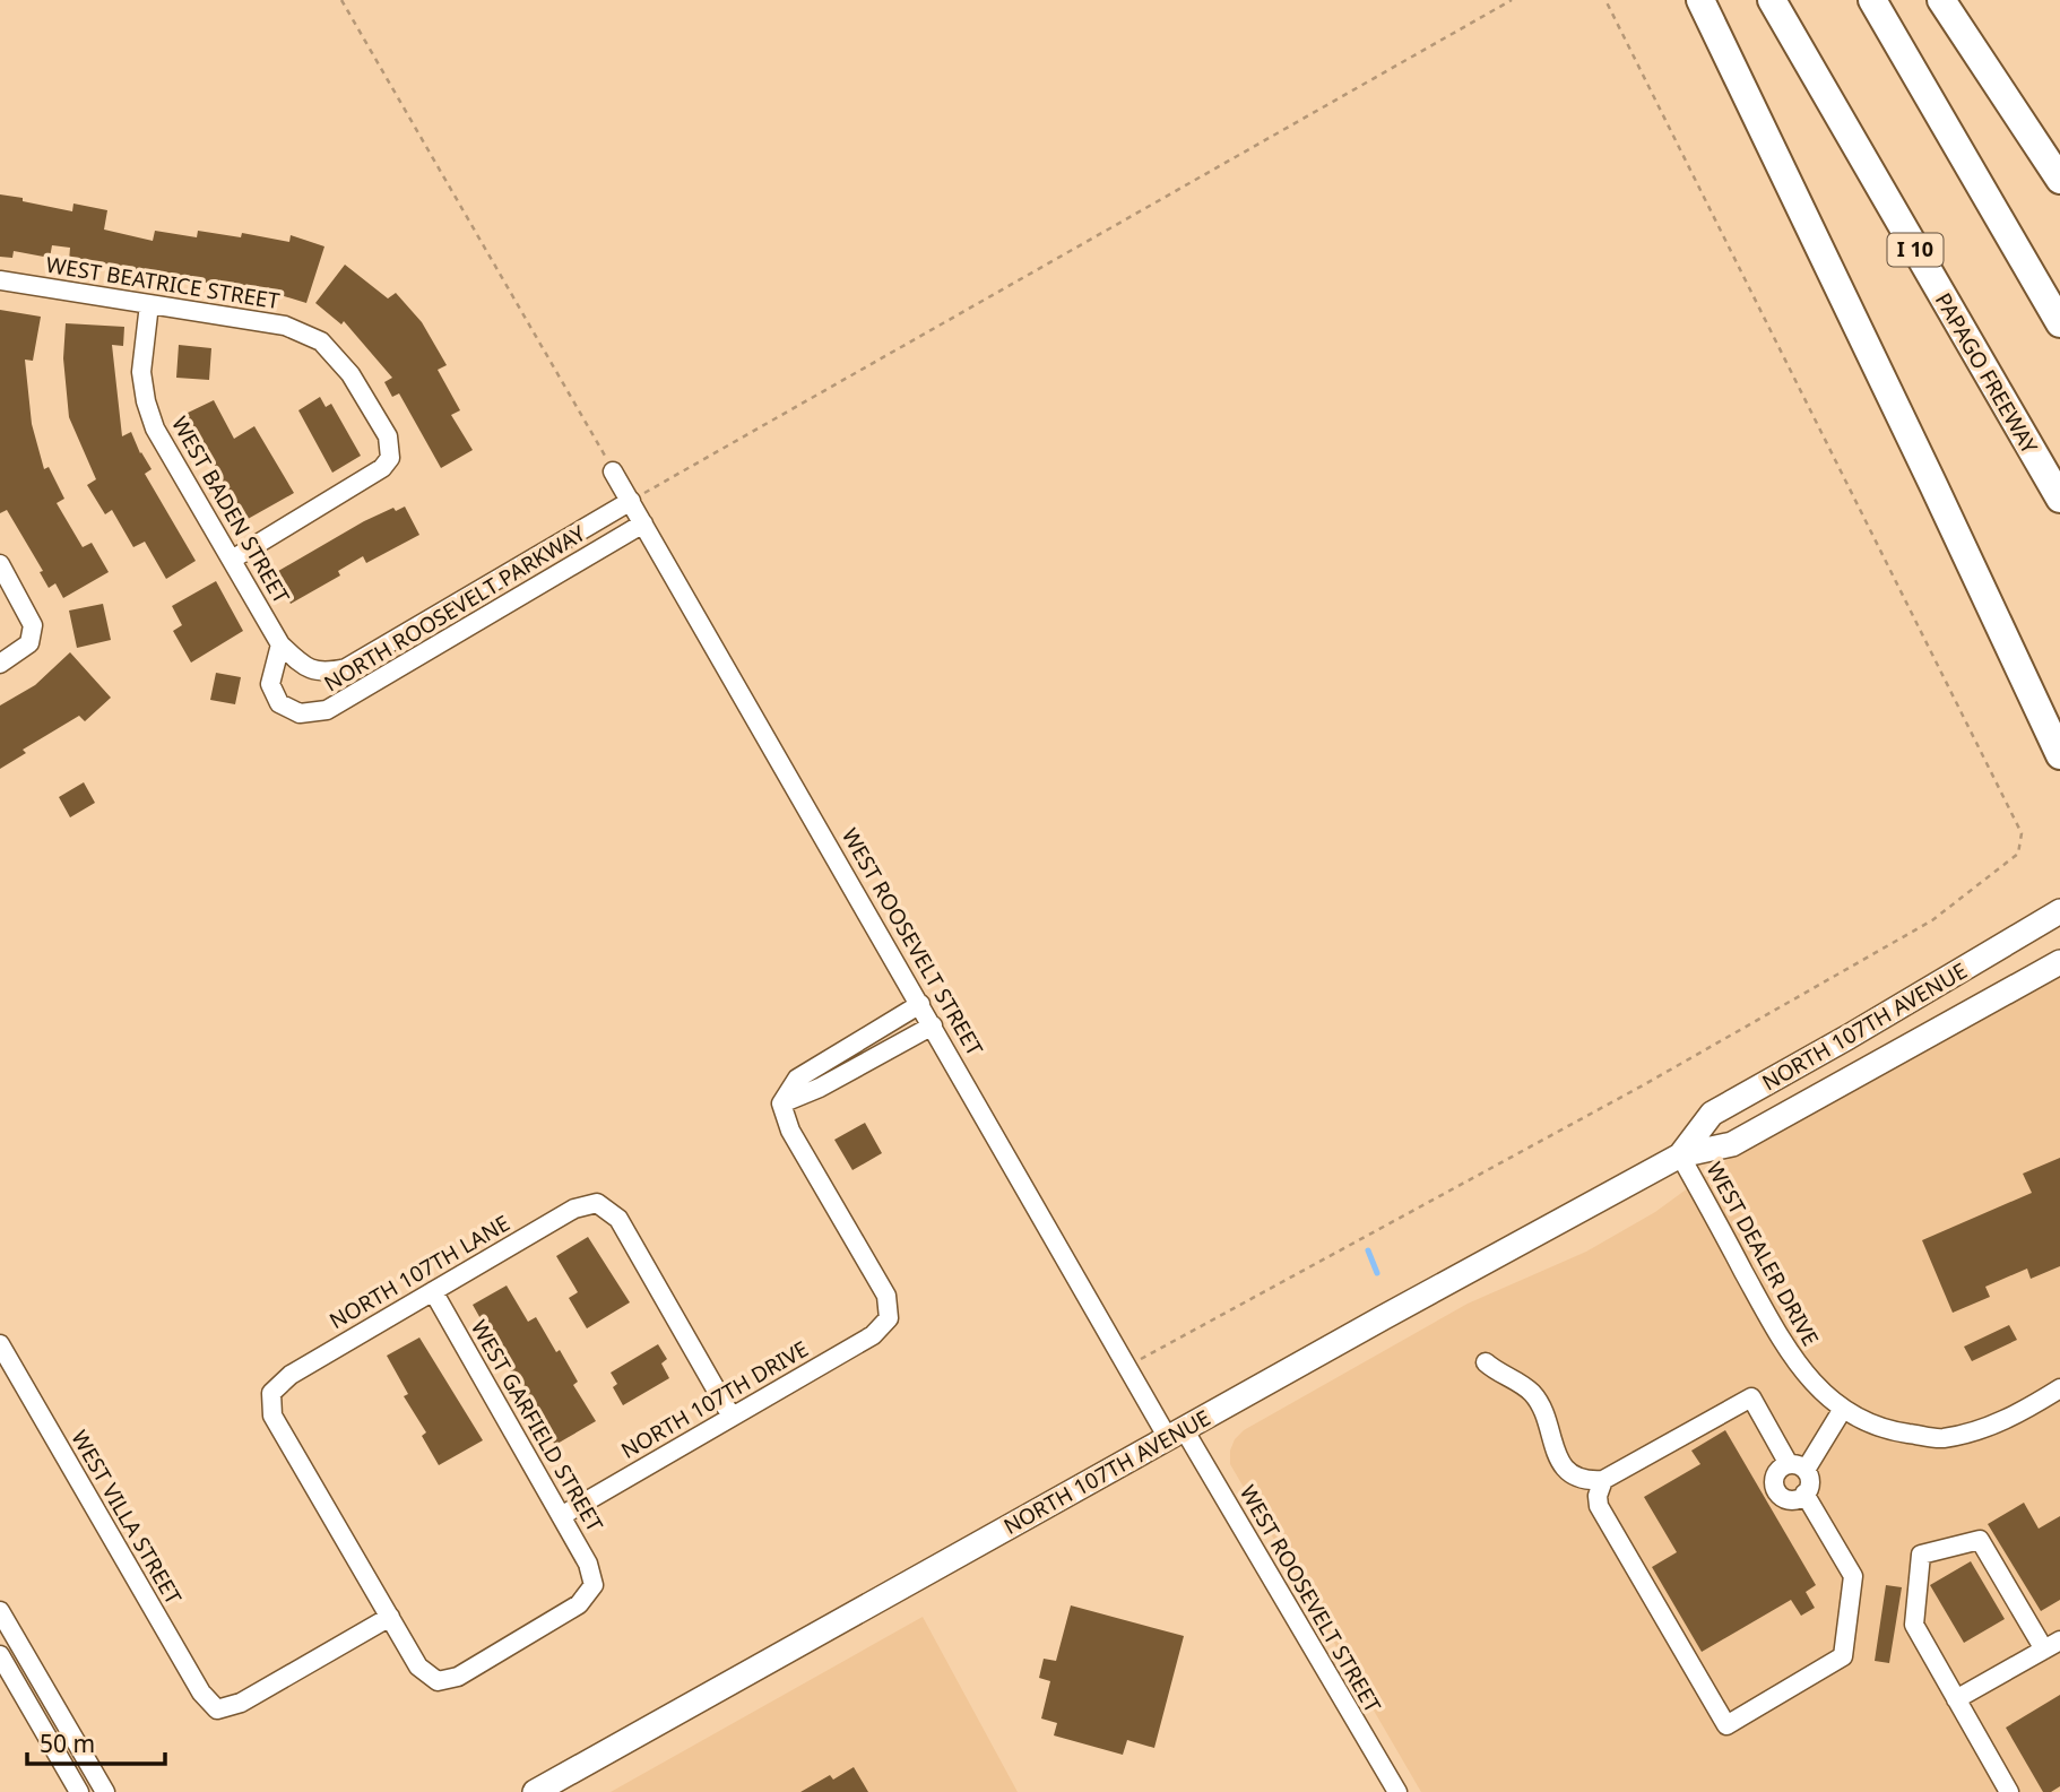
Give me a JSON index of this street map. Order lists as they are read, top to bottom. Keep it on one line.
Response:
{"streets":{"highway":["I 10","PAPAGO FREEWAY"],"main road":["NORTH 107TH AVENUE"],"street":["WEST BEATRICE STREET","WEST BADEN STREET","NORTH ROOSEVELT PARKWAY","WEST ROOSEVELT STREET","WEST DEALER DRIVE","NORTH 107TH LANE","NORTH 107TH DRIVE","WEST GARFIELD STREET","WEST VILLA STREET"]},"crossings":[["WEST BEATRICE STREET","WEST BADEN STREET"],["WEST BADEN STREET","NORTH ROOSEVELT PARKWAY"],["NORTH ROOSEVELT PARKWAY","WEST ROOSEVELT STREET"],["WEST ROOSEVELT STREET","NORTH 107TH AVENUE"],["NORTH 107TH AVENUE","WEST DEALER DRIVE"],["NORTH 107TH LANE","NORTH 107TH DRIVE"],["NORTH 107TH LANE","WEST GARFIELD STREET"],["NORTH 107TH LANE","WEST VILLA STREET"],["NORTH 107TH DRIVE","WEST GARFIELD STREET"],["WEST GARFIELD STREET","WEST VILLA STREET"]],"scale_bar":"50 m"}
